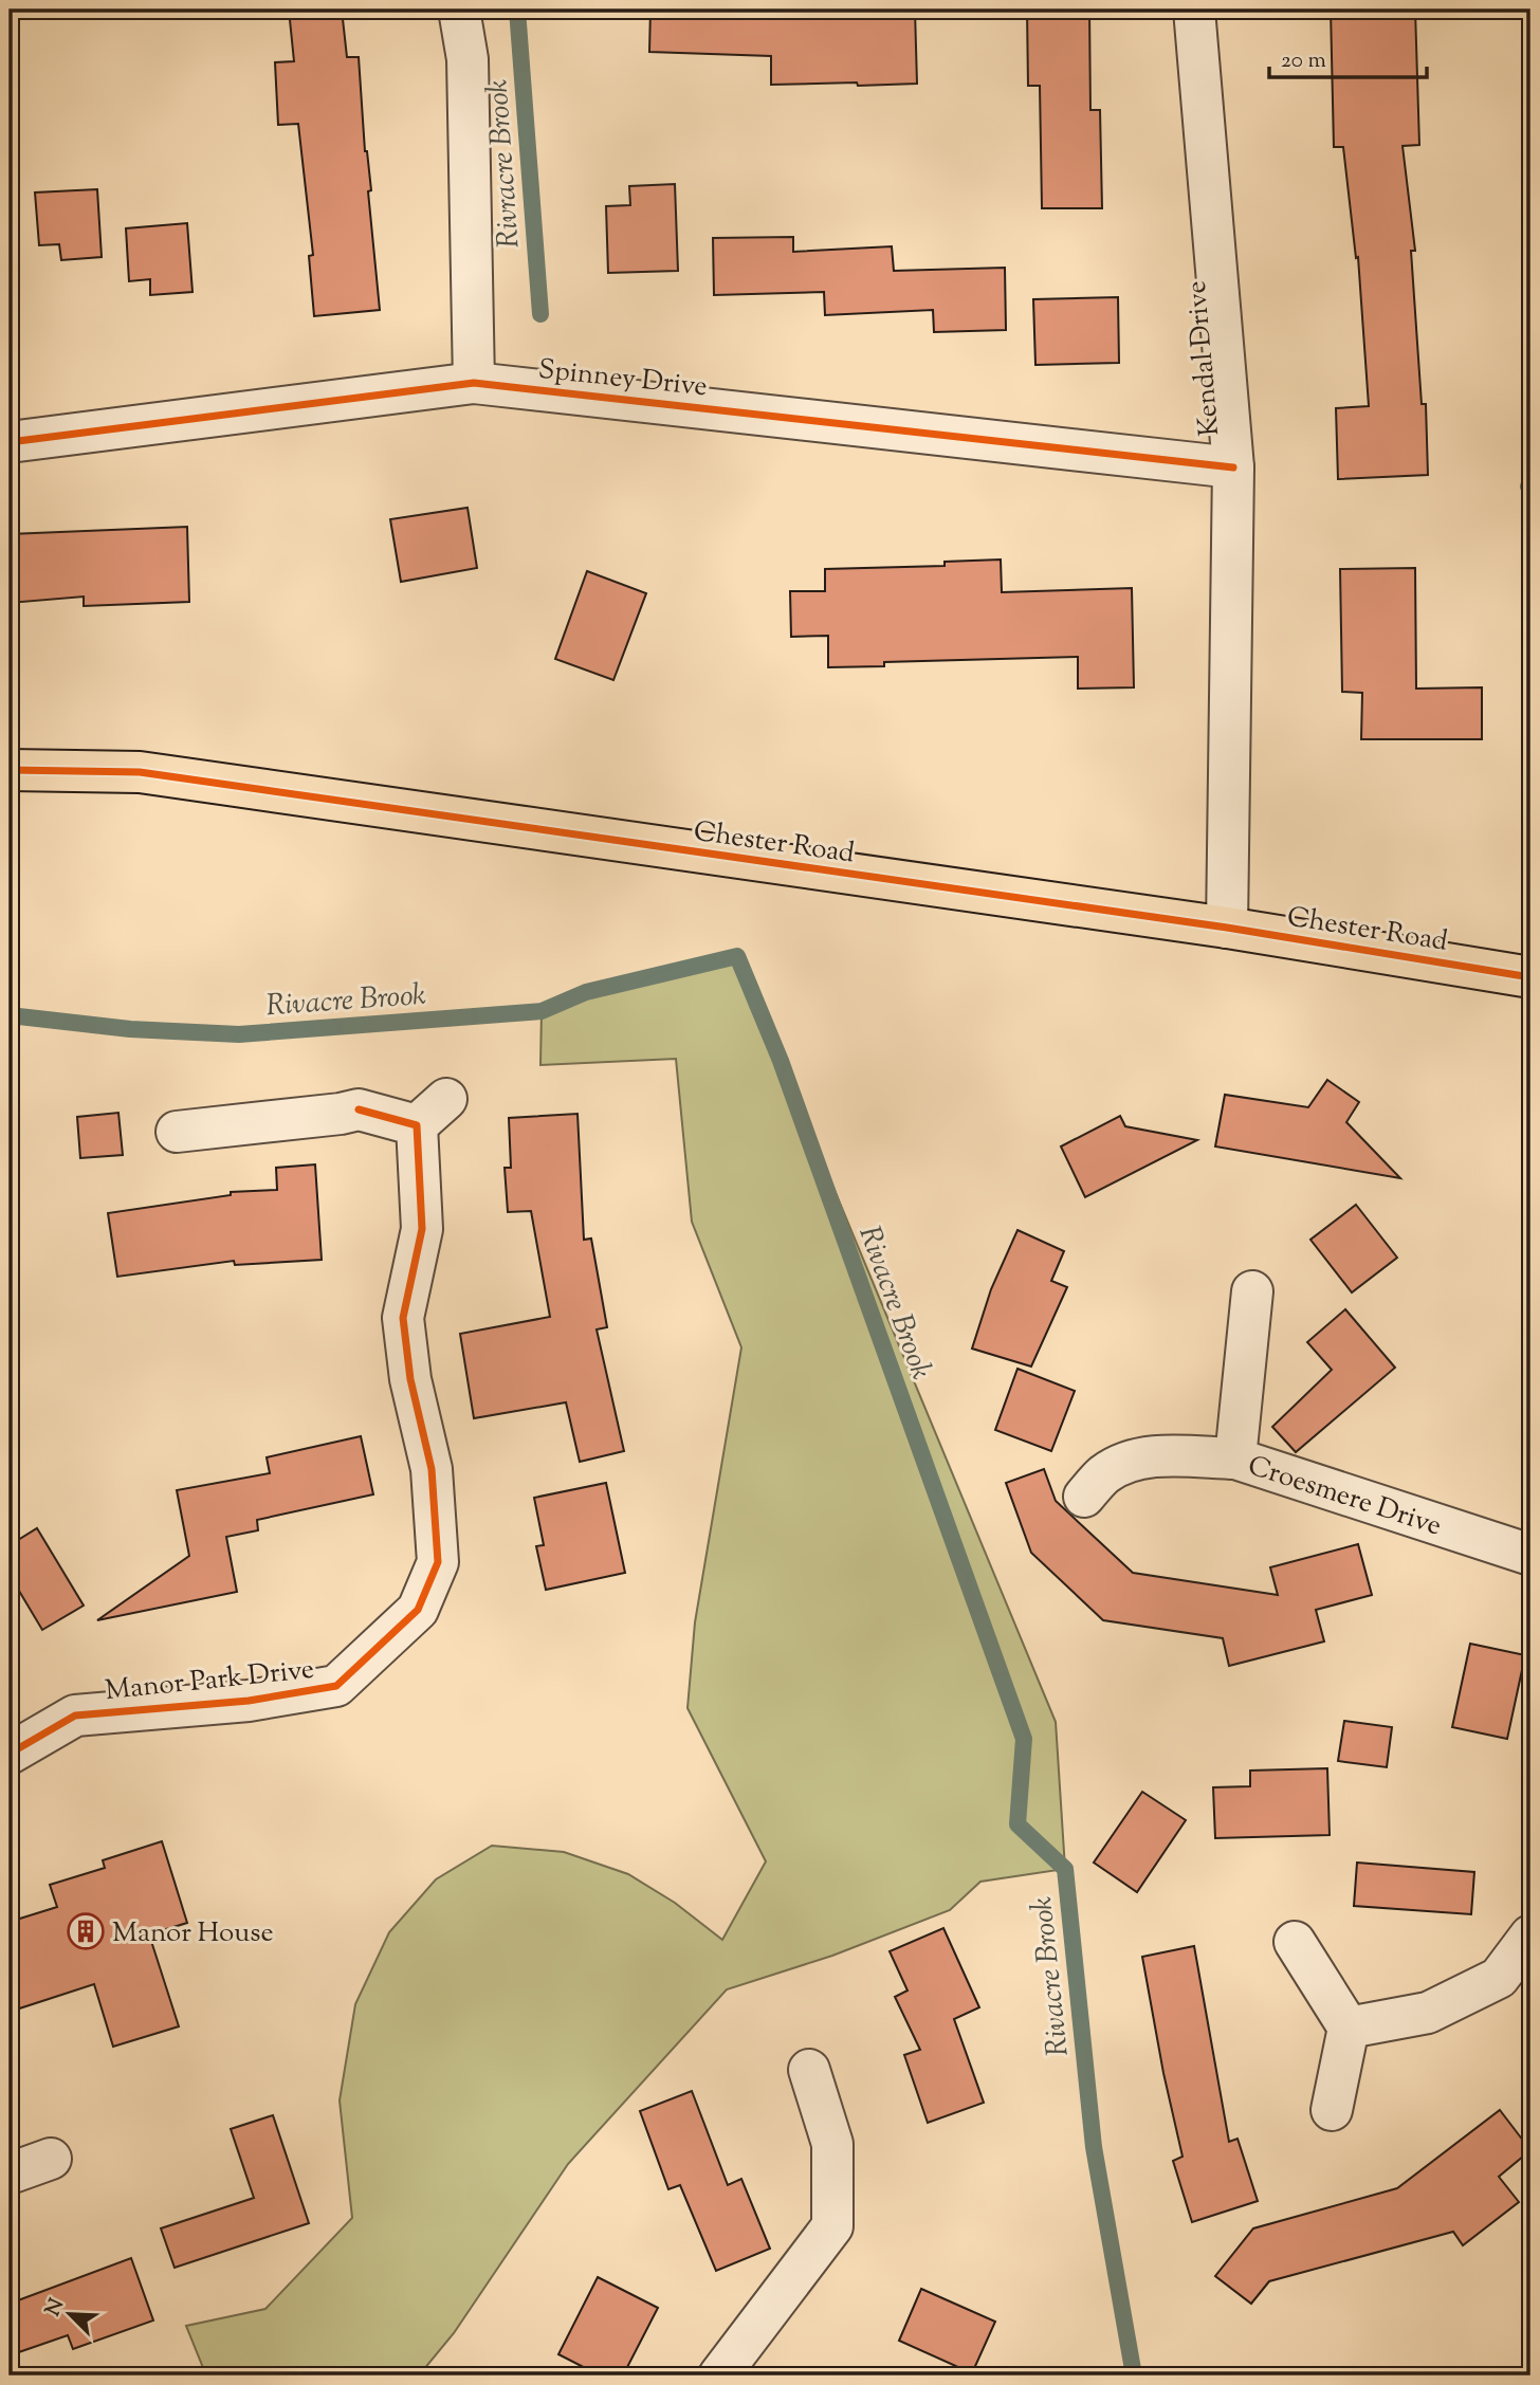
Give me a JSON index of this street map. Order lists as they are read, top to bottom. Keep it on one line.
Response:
{"streets":{"main road":["Chester Road"],"street":["Kendal Drive","Spinney Drive","Croesmere Drive","Manor Park Drive"]},"crossings":[["Kendal Drive","Spinney Drive"],["Kendal Drive","Chester Road"]],"water":["Rivracre Brook","Rivacre Brook"],"places":{"building":["Manor House"]},"scale_bar":"20 m","north":"top left"}
